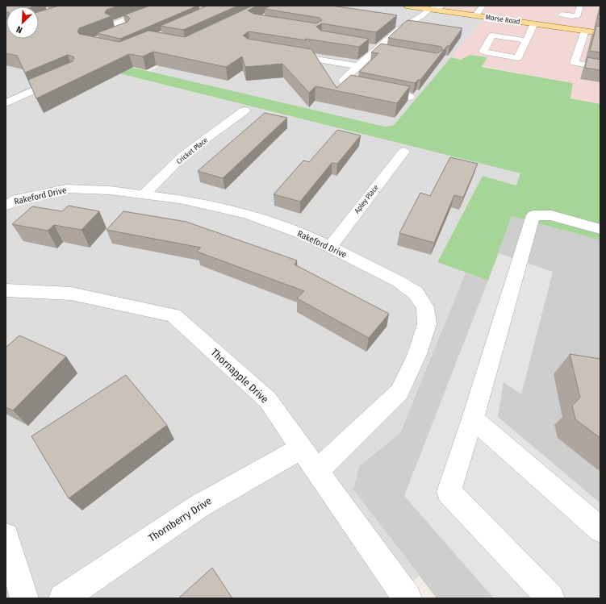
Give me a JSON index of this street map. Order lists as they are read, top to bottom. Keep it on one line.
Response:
{"streets":{"main road":["Morse Road"],"street":["Cricket Place","Rakeford Drive","Apley Place","Thornapple Drive","Thornberry Drive"]},"crossings":[["Cricket Place","Rakeford Drive"],["Rakeford Drive","Apley Place"],["Rakeford Drive","Thornapple Drive"],["Thornapple Drive","Thornberry Drive"]],"north":"bottom left"}
